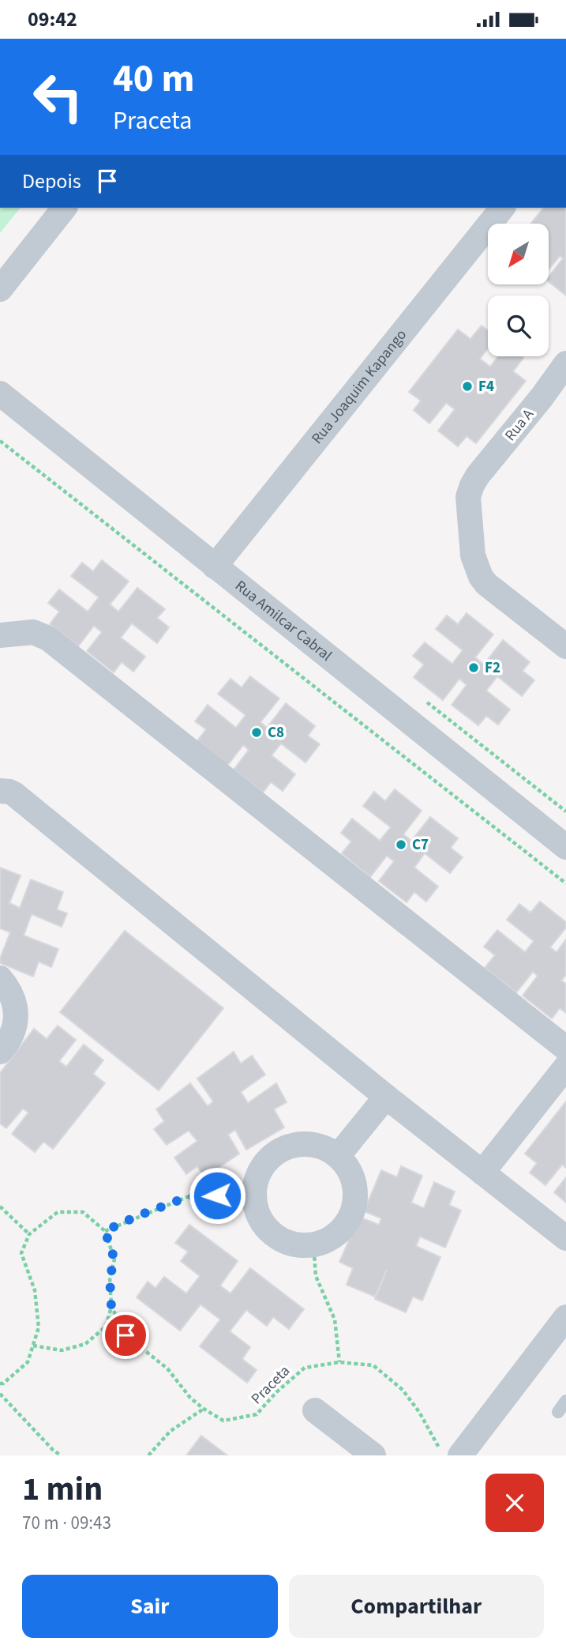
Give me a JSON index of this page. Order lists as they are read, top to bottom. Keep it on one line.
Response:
{"streets":{"street":["Rua Joaquim Kapango","Rua A","Rua Amilcar Cabral"],"path":["Praceta"]},"crossings":[["Rua Joaquim Kapango","Rua Amilcar Cabral"]],"places":["F4","F2","C8","C7"],"north":"bottom left","page":{"status":"09:42","turn":["40 m","Praceta"],"then":"Depois","heading":["1 min","70 m · 09:43"],"buttons":["Sair","Compartilhar"]}}
